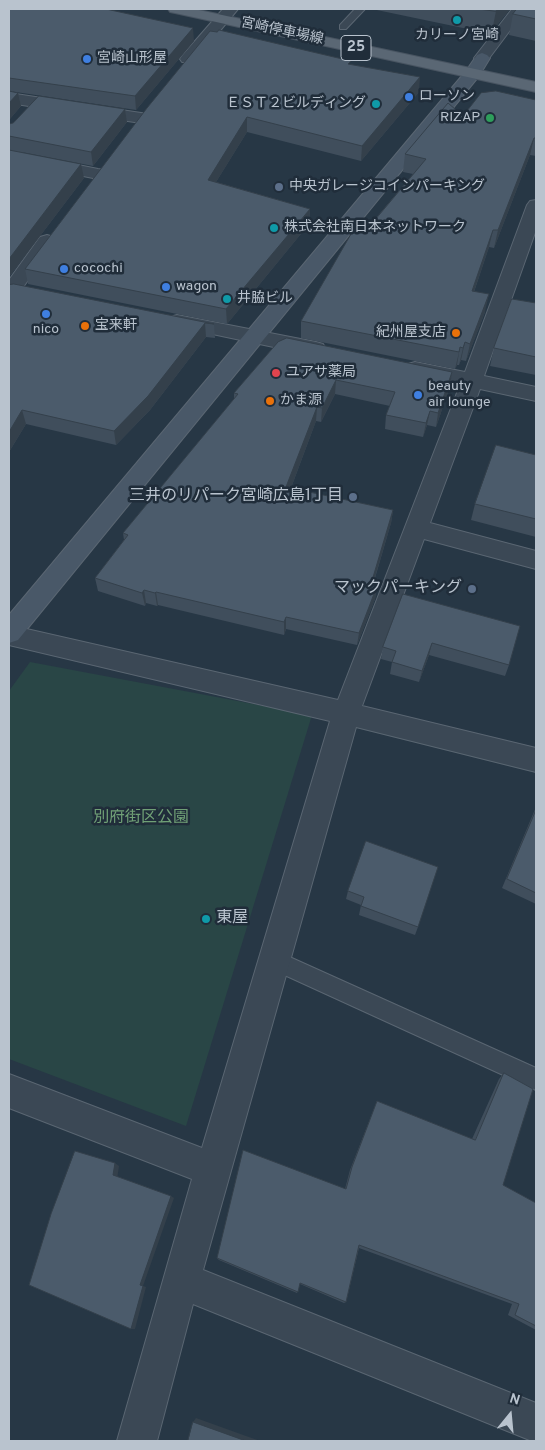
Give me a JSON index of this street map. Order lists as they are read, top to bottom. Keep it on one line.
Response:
{"streets":{"main road":["宮崎停車場線","25"]},"parks":["別府街区公園"],"places":["カリーノ宮崎","宮崎山形屋","ローソン","ＥＳＴ２ビルディング","RIZAP","中央ガレージコインパーキング","株式会社南日本ネットワーク","cocochi","wagon","井脇ビル","nico","宝来軒","紀州屋支店","ユアサ薬局","beauty air lounge","かま源","三井のリパーク宮崎広島1丁目","マックパーキング","東屋"],"north":"top"}
